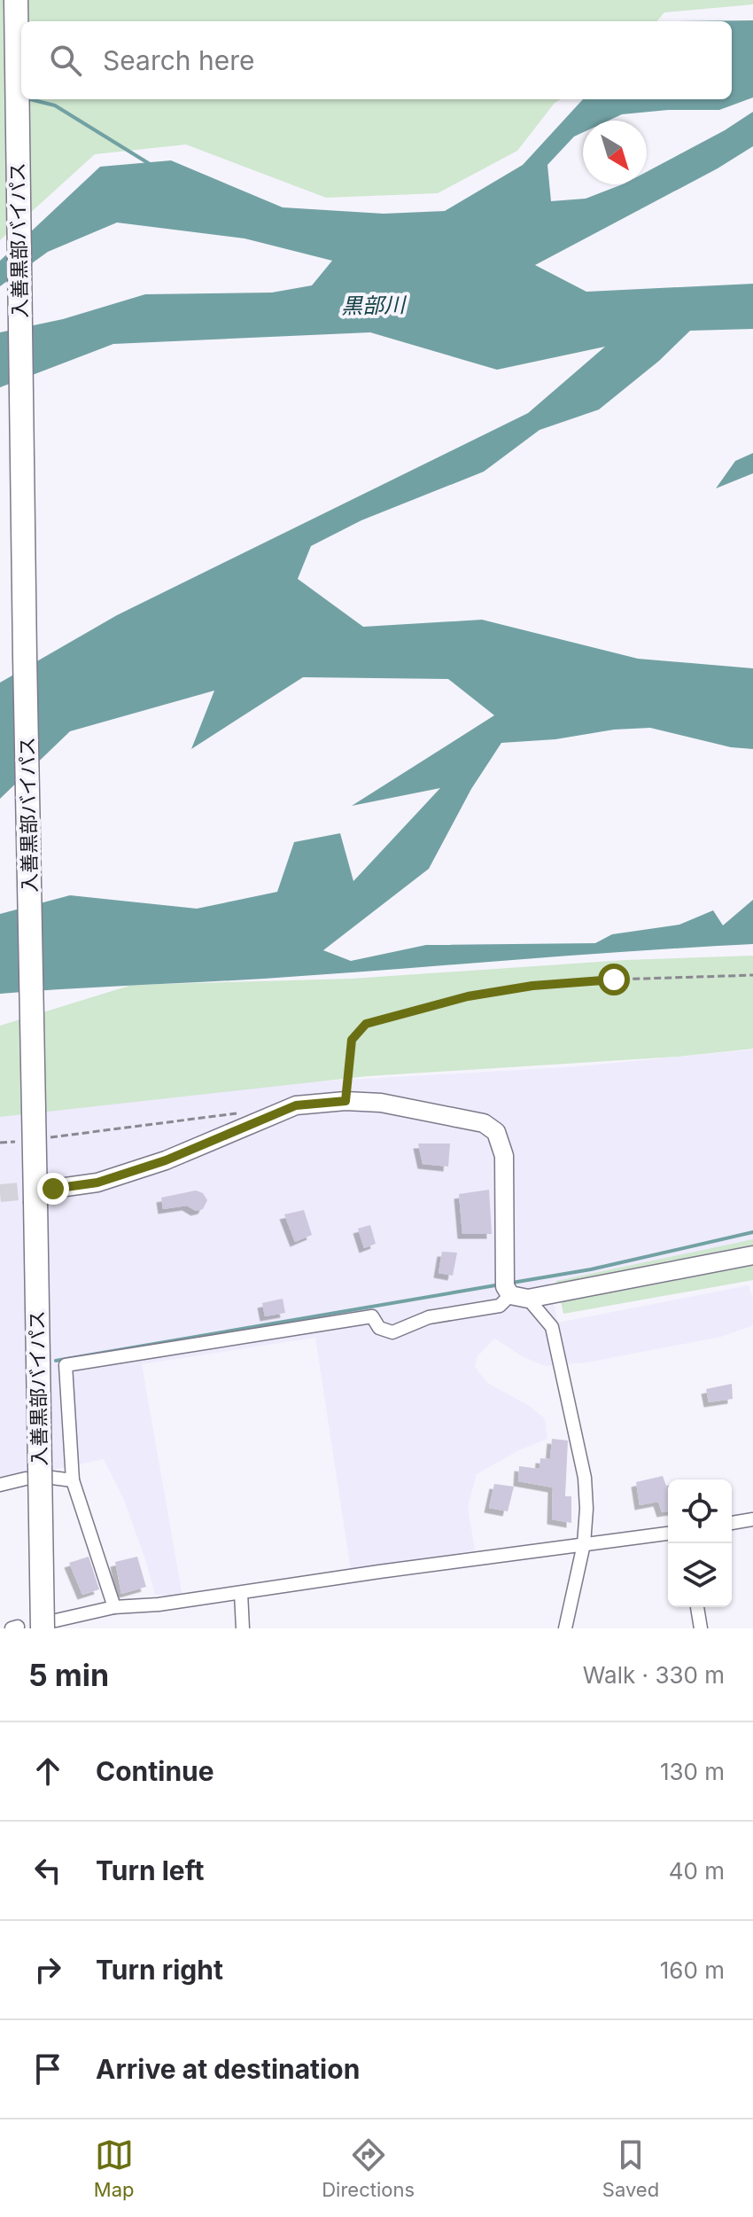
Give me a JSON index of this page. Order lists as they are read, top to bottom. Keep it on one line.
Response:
{"streets":{"highway":["入善黒部バイパス"]},"water":["黒部川"],"north":"bottom right","page":{"search":"Search here","heading":["5 min","Walk · 330 m"],"list":[["Continue","130 m"],["Turn left","40 m"],["Turn right","160 m"],"Arrive at destination"],"nav":["Map","Directions","Saved"]}}
